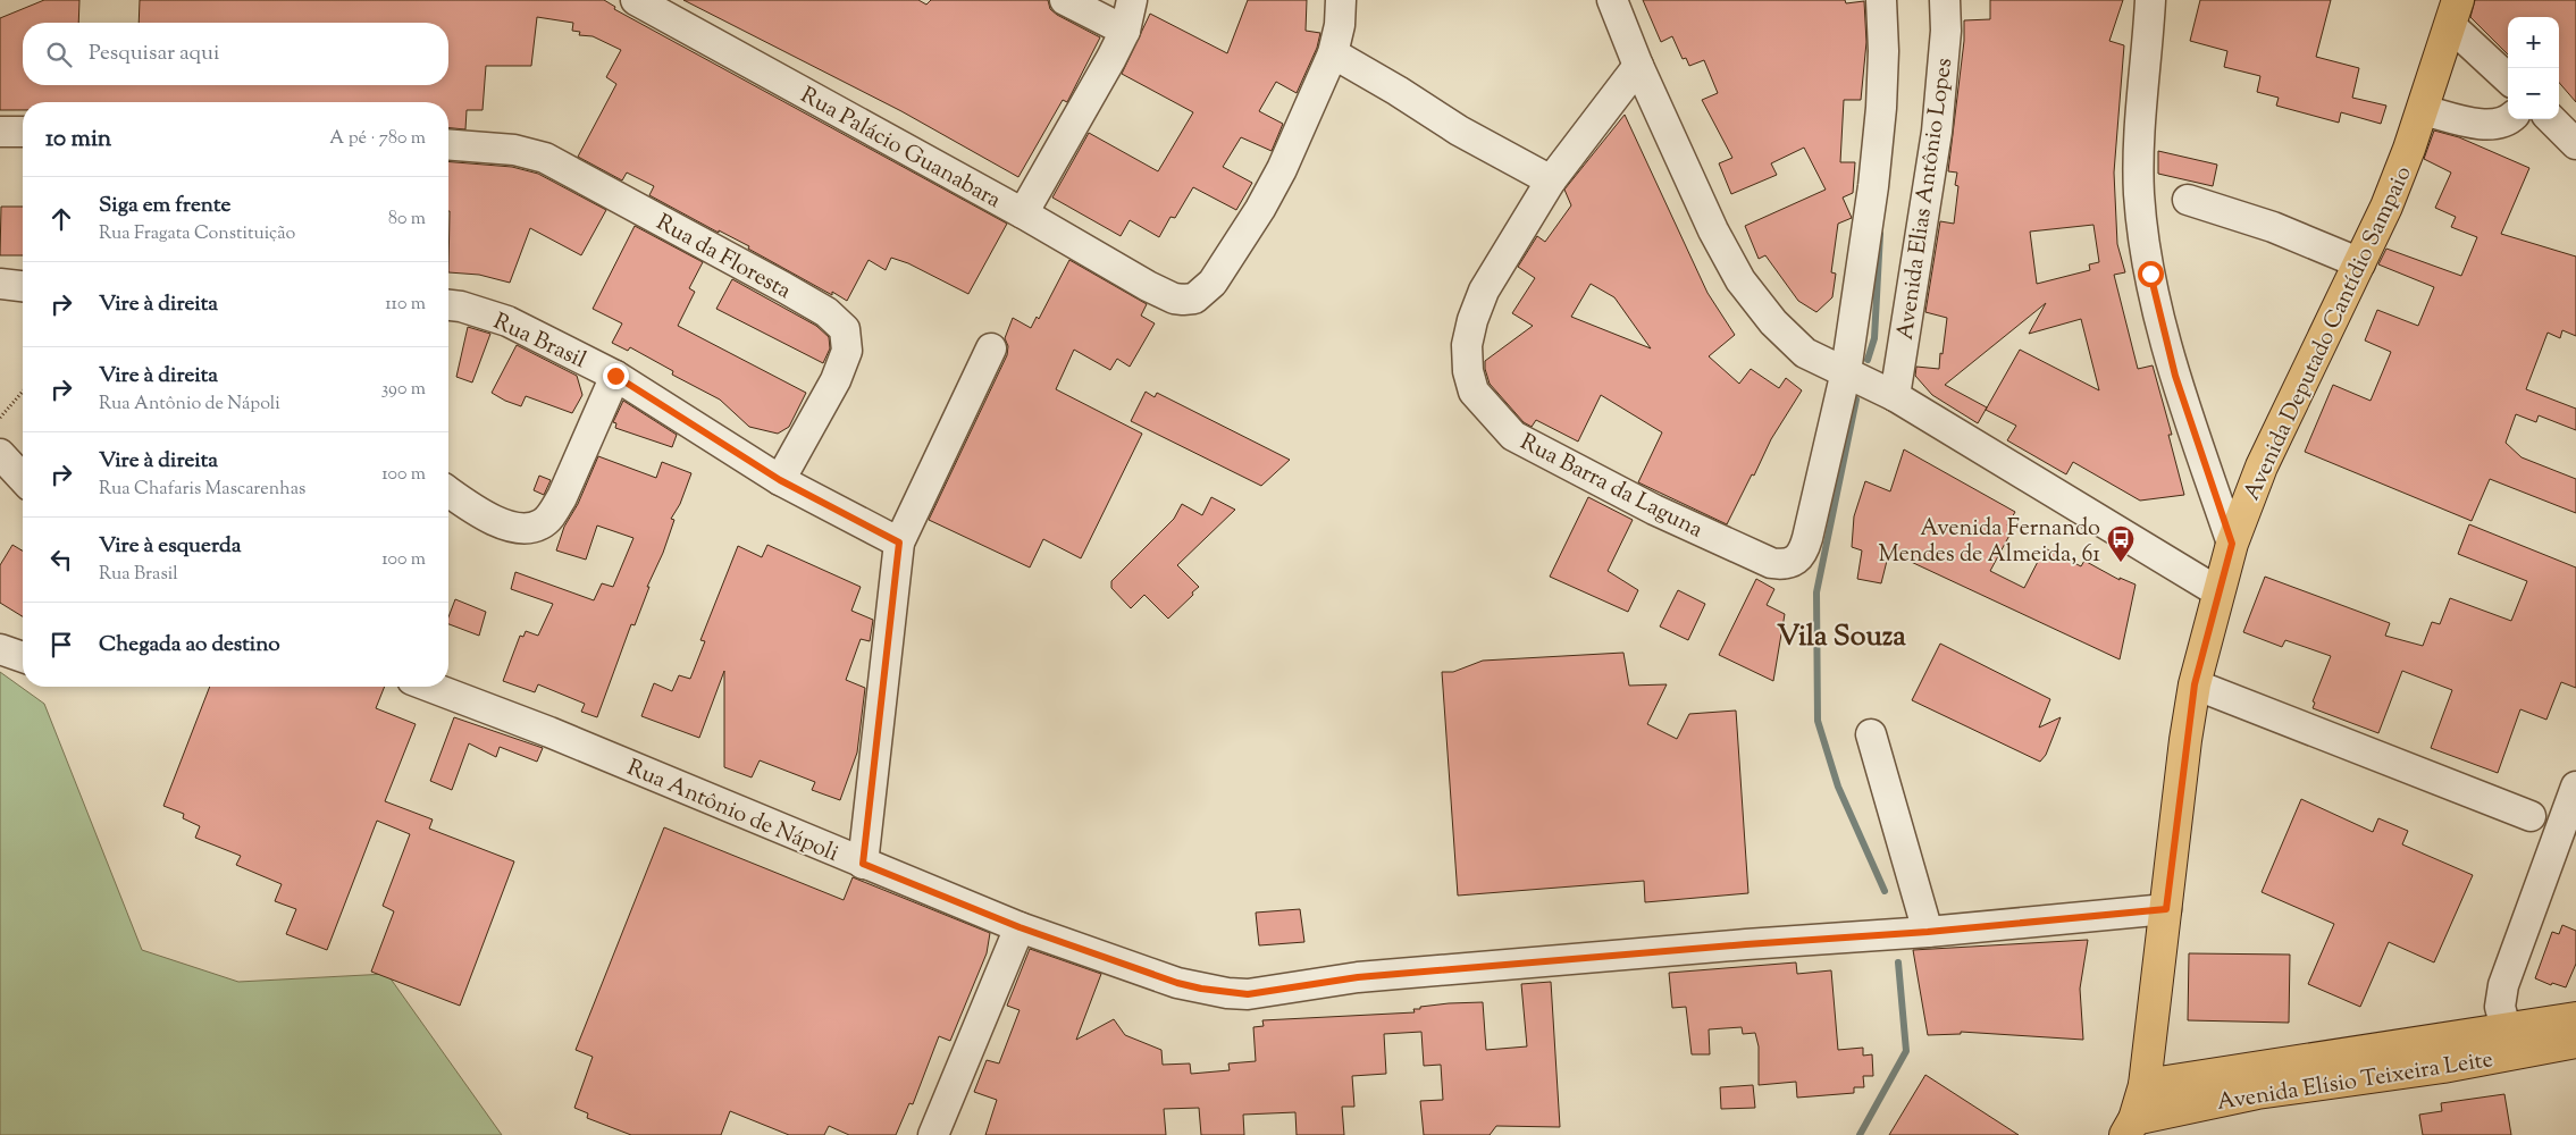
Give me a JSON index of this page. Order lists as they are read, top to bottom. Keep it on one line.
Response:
{"streets":{"main road":["Avenida Deputado Cantídio Sampaio","Avenida Elísio Teixeira Leite"],"street":["Rua Palácio Guanabara","Avenida Elias Antônio Lopes","Rua da Floresta","Rua Brasil","Rua Barra da Laguna","Rua Antônio de Nápoli"]},"crossings":[["Rua da Floresta","Rua Brasil"],["Avenida Deputado Cantídio Sampaio","Rua Antônio de Nápoli"],["Avenida Deputado Cantídio Sampaio","Avenida Elísio Teixeira Leite"]],"districts":["Vila Souza"],"places":{"bus stop":["Avenida Fernando Mendes de Almeida, 61"]},"page":{"map_buttons":["+","−"],"search":"Pesquisar aqui","heading":["10 min","A pé · 780 m"],"list":[["Siga em frente","Rua Fragata Constituição","80 m"],["Vire à direita","110 m"],["Vire à direita","Rua Antônio de Nápoli","390 m"],["Vire à direita","Rua Chafaris Mascarenhas","100 m"],["Vire à esquerda","Rua Brasil","100 m"],"Chegada ao destino"]}}
